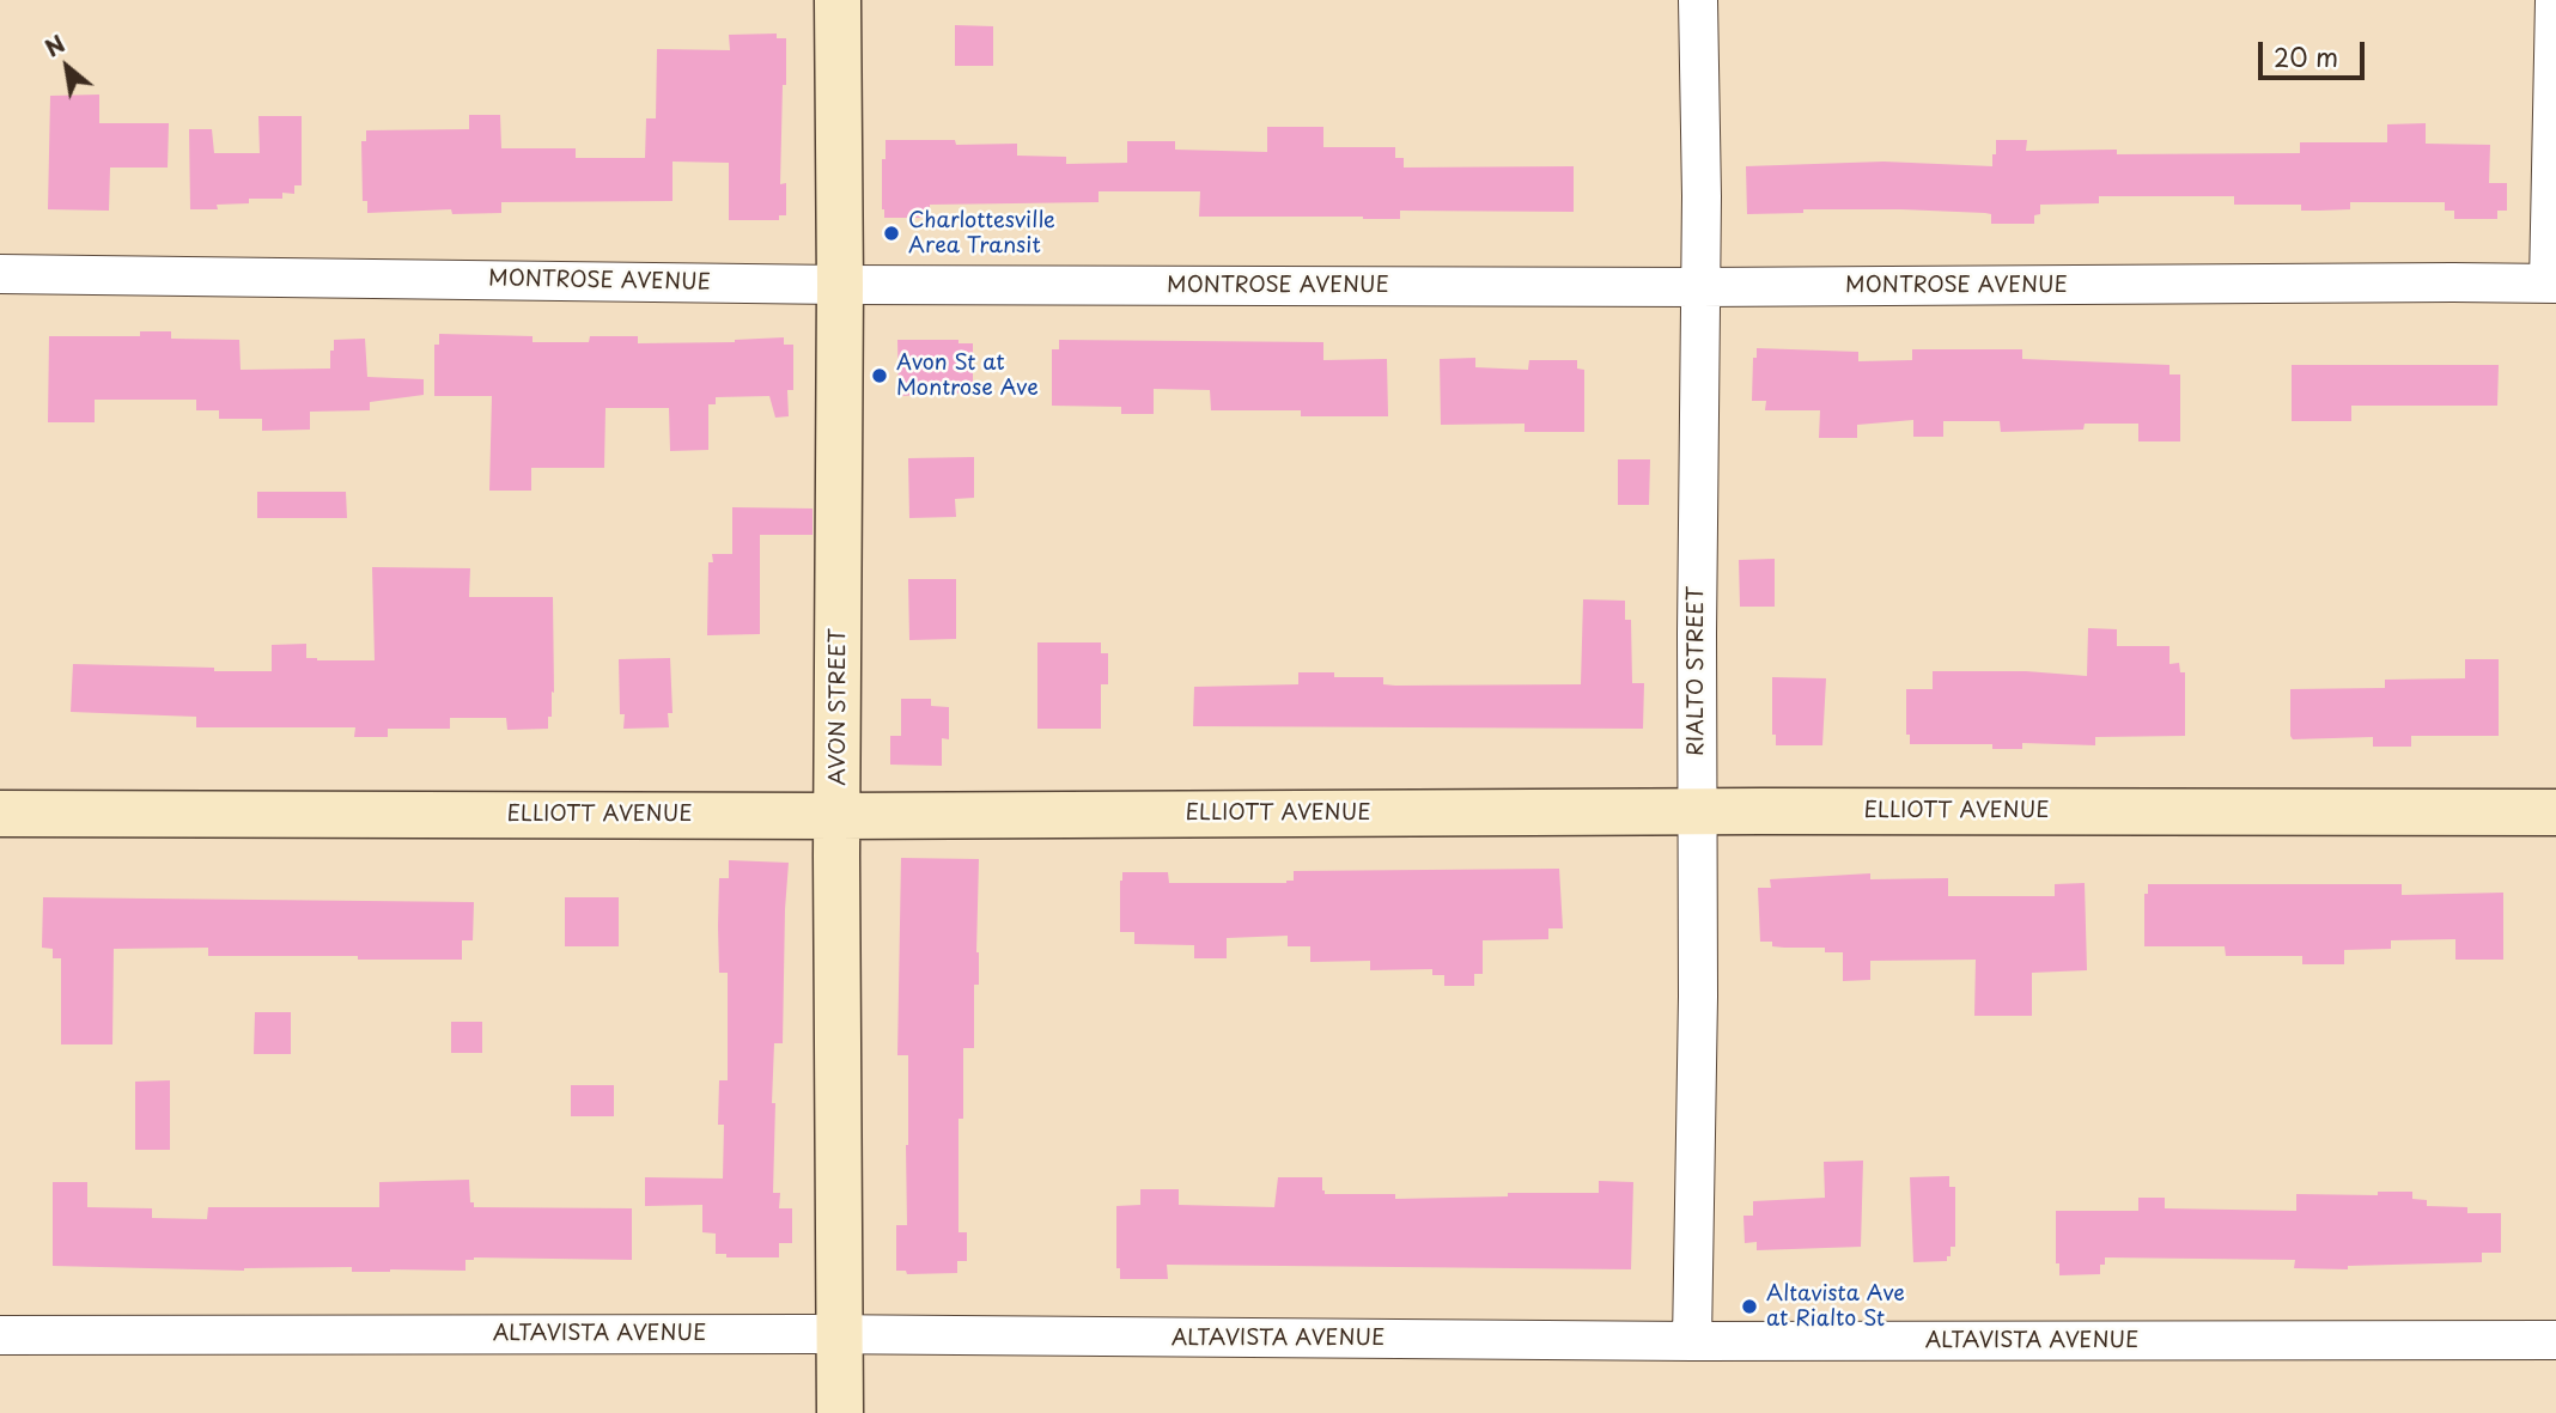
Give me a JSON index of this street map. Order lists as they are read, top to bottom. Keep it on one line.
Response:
{"streets":{"street":["MONTROSE AVENUE","RIALTO STREET","AVON STREET","ELLIOTT AVENUE","ALTAVISTA AVENUE"]},"crossings":[["MONTROSE AVENUE","RIALTO STREET"],["MONTROSE AVENUE","AVON STREET"],["RIALTO STREET","ELLIOTT AVENUE"],["RIALTO STREET","ALTAVISTA AVENUE"],["AVON STREET","ELLIOTT AVENUE"],["AVON STREET","ALTAVISTA AVENUE"]],"places":["Charlottesville Area Transit","Avon St at Montrose Ave","Altavista Ave at Rialto St"],"scale_bar":"20 m","north":"top left"}
